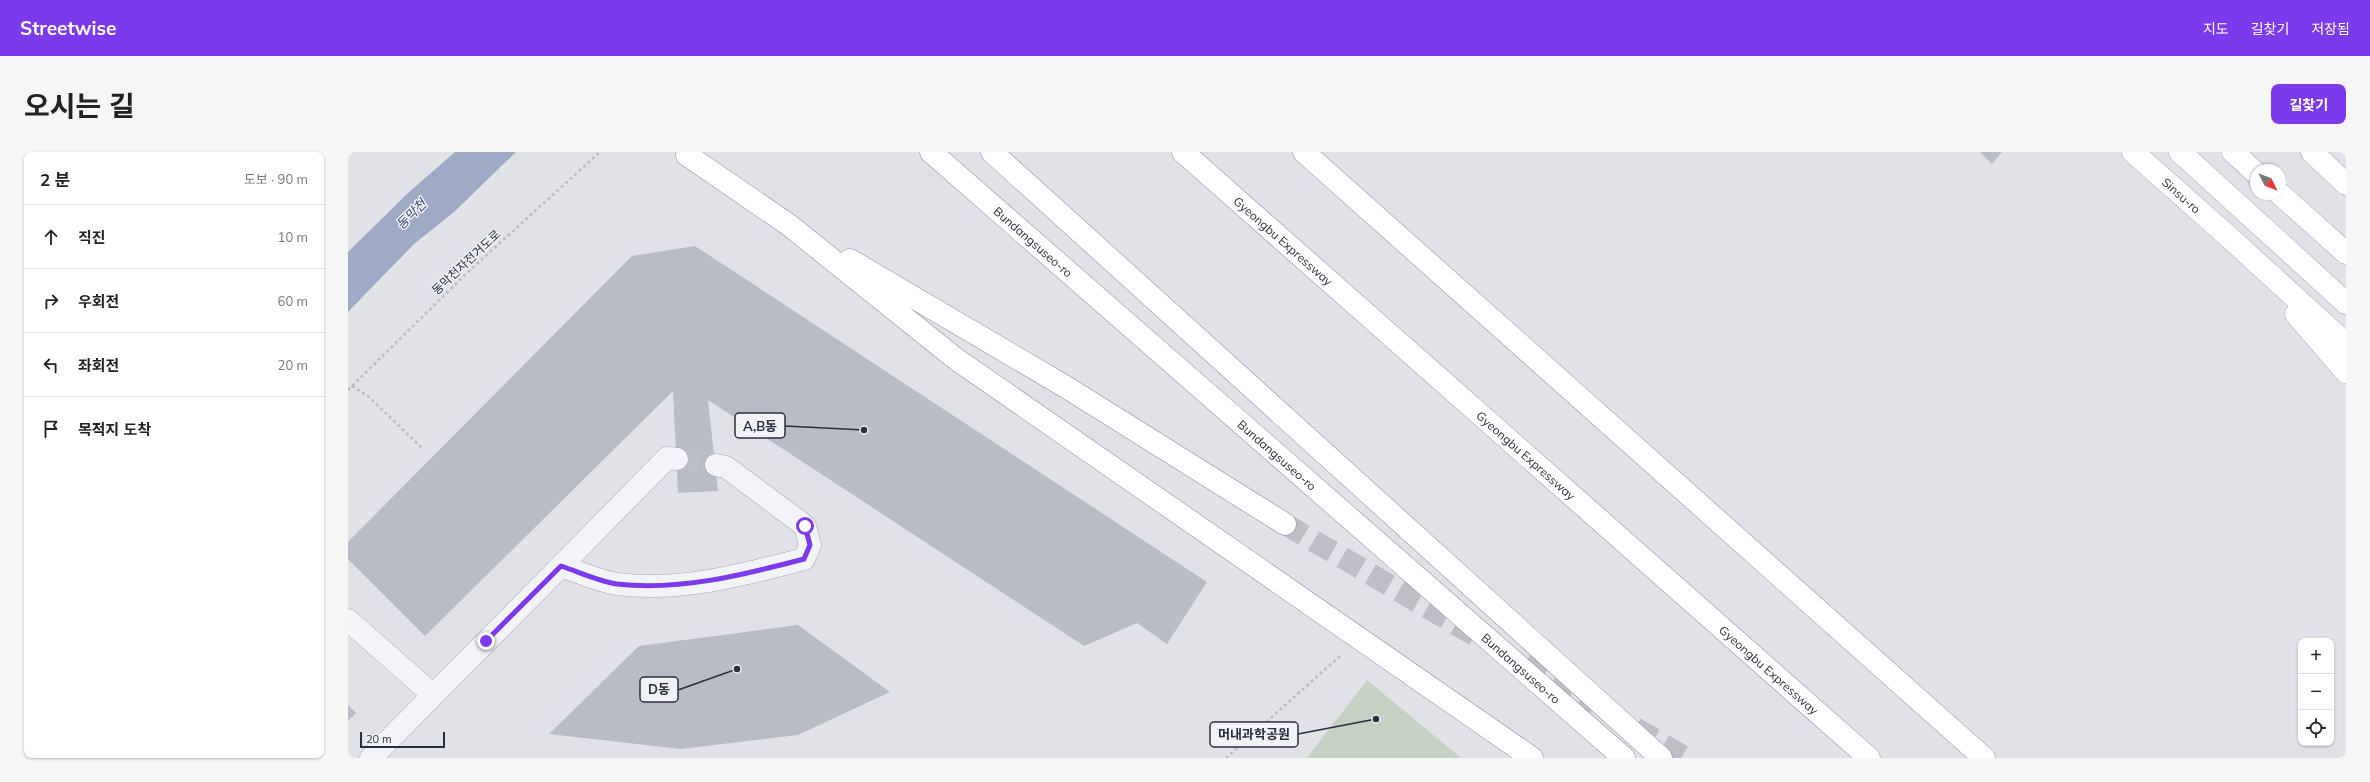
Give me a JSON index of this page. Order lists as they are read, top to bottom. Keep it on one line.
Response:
{"streets":{"main road":["Sinsu-ro","Gyeongbu Expressway","Bundangsuseo-ro"],"path":["동막천자전거도로"]},"water":["동막천"],"places":["A,B동","D동","머내과학공원"],"scale_bar":"20 m","north":"bottom right","page":{"header":"Streetwise","nav":["지도","길찾기","저장됨"],"title":"오시는 길","buttons":"길찾기","heading":["2 분","도보 · 90 m"],"list":[["직진","10 m"],["우회전","60 m"],["좌회전","20 m"],"목적지 도착"],"map_buttons":["+","−"],"scale":"20 m"}}
